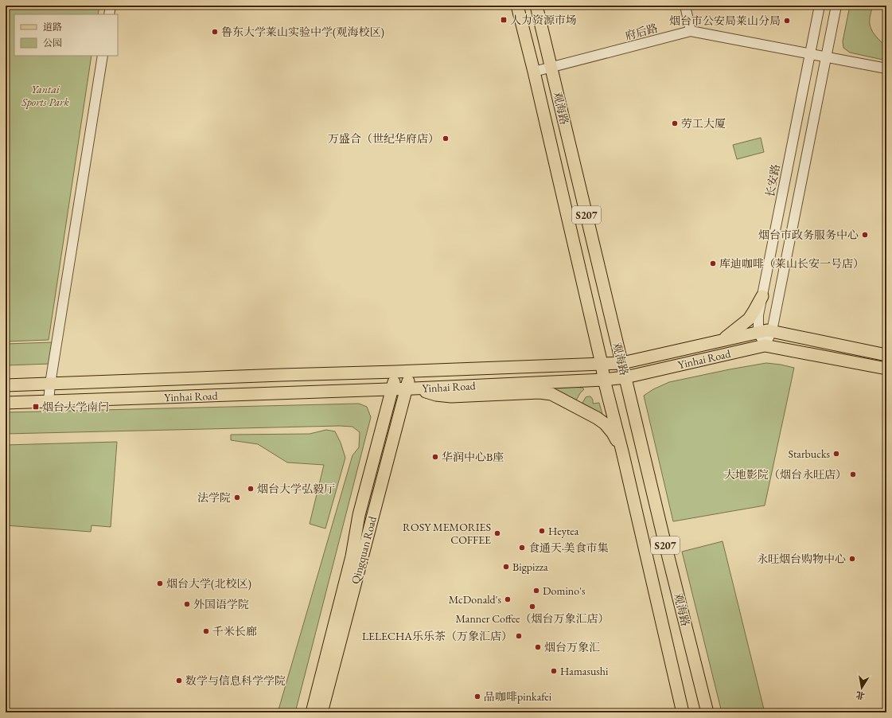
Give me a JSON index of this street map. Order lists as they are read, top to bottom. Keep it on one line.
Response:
{"streets":{"main road":["观海路","S207","Yinhai Road","Qingquan Road"],"street":["府后路","长安路"]},"crossings":[["府后路","观海路"],["府后路","长安路"],["观海路","Yinhai Road"],["长安路","Yinhai Road"],["Yinhai Road","Qingquan Road"]],"parks":["Yantai Sports Park"],"places":{"transit":["人力资源市场","烟台大学南门"],"other":["烟台市公安局莱山分局","鲁东大学莱山实验中学(观海校区)","劳工大厦","万盛合（世纪华府店）","烟台市政务服务中心","库迪咖啡（莱山长安一号店）","Starbucks","华润中心B座","大地影院（烟台永旺店）","烟台大学弘毅厅","法学院","Heytea","ROSY MEMORIES COFFEE","食通天·美食市集","永旺烟台购物中心","Bigpizza","烟台大学(北校区)","Domino's","McDonald's","外国语学院","Manner Coffee（烟台万象汇店）","千米长廊","LELECHA乐乐茶（万象汇店）","烟台万象汇","Hamasushi","数学与信息科学学院","品咖啡pinkafei"]},"legend":["道路","公园"],"north":"bottom"}
